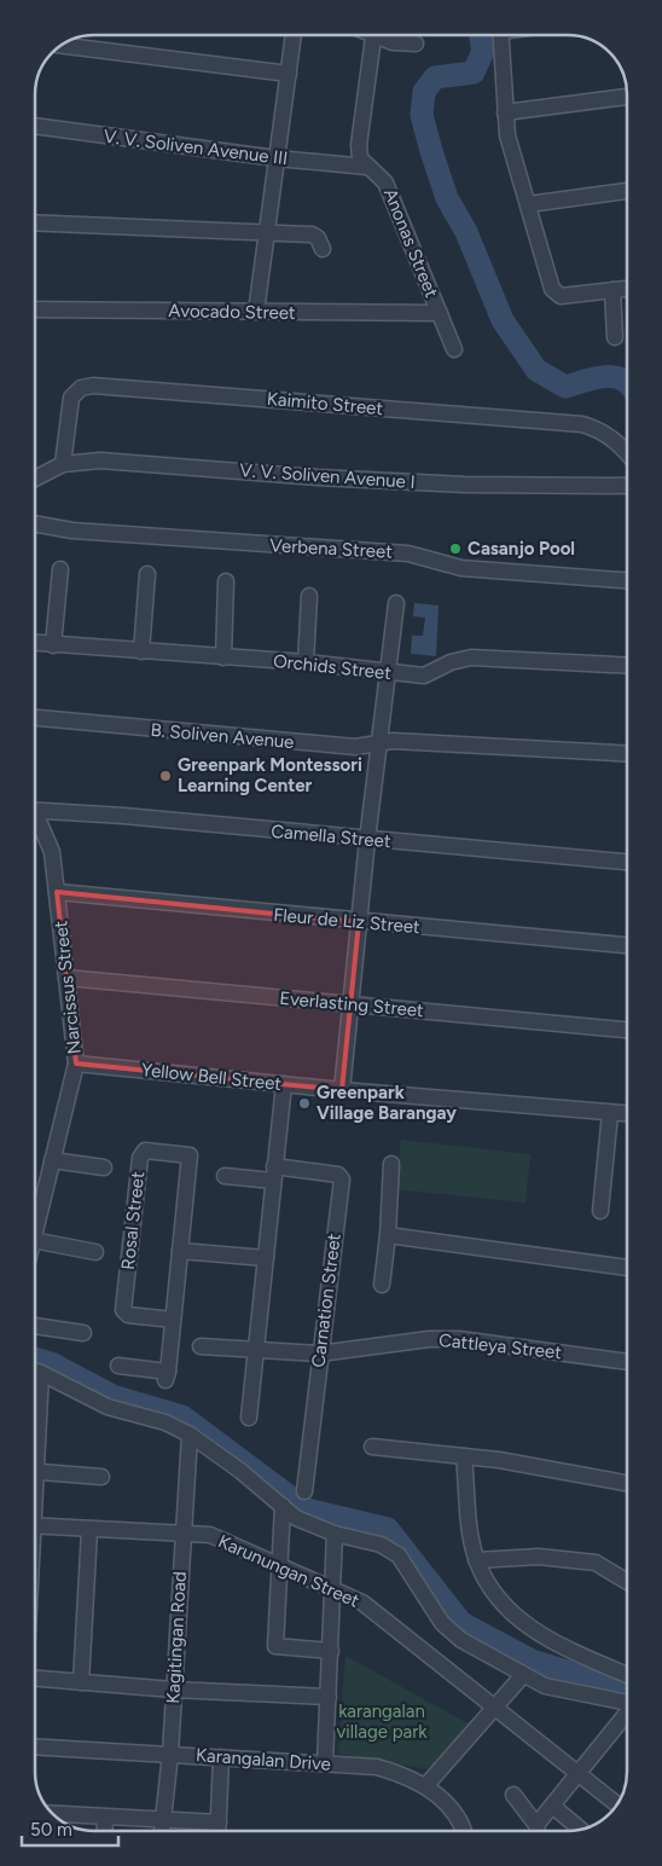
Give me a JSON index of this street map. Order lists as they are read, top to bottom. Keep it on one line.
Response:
{"streets":{"street":["V. V. Soliven Avenue III","Anonas Street","Avocado Street","Kaimito Street","V. V. Soliven Avenue I","Verbena Street","Orchids Street","B. Soliven Avenue","Camella Street","Fleur de Liz Street","Narcissus Street","Everlasting Street","Yellow Bell Street","Rosal Street","Carnation Street","Cattleya Street","Karunungan Street","Kagitingan Road","Karangalan Drive"]},"crossings":[["V. V. Soliven Avenue III","Anonas Street"],["Anonas Street","Avocado Street"],["Kaimito Street","V. V. Soliven Avenue I"],["Fleur de Liz Street","Narcissus Street"],["Narcissus Street","Everlasting Street"],["Narcissus Street","Yellow Bell Street"],["Carnation Street","Cattleya Street"],["Karunungan Street","Kagitingan Road"],["Kagitingan Road","Karangalan Drive"]],"parks":["karangalan village park"],"places":["Casanjo Pool","Greenpark Montessori Learning Center","Greenpark Village Barangay"],"scale_bar":"50 m"}
